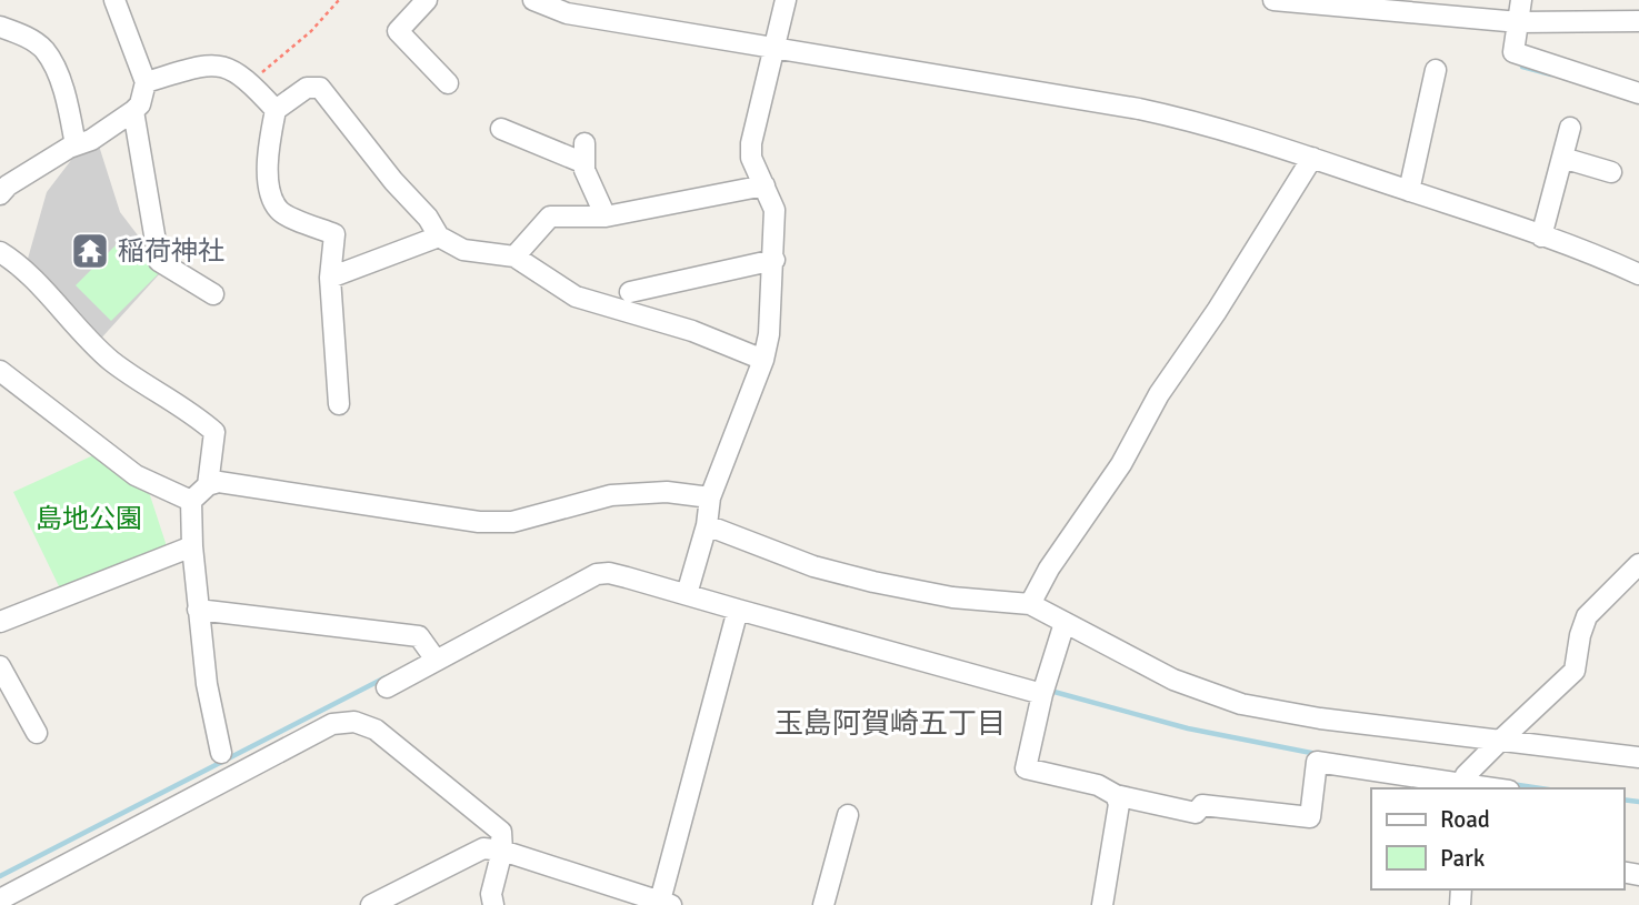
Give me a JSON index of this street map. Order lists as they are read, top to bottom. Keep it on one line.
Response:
{"districts":["玉島阿賀崎五丁目"],"parks":["島地公園"],"places":{"temple":["稲荷神社"]},"legend":["Road","Park"]}
